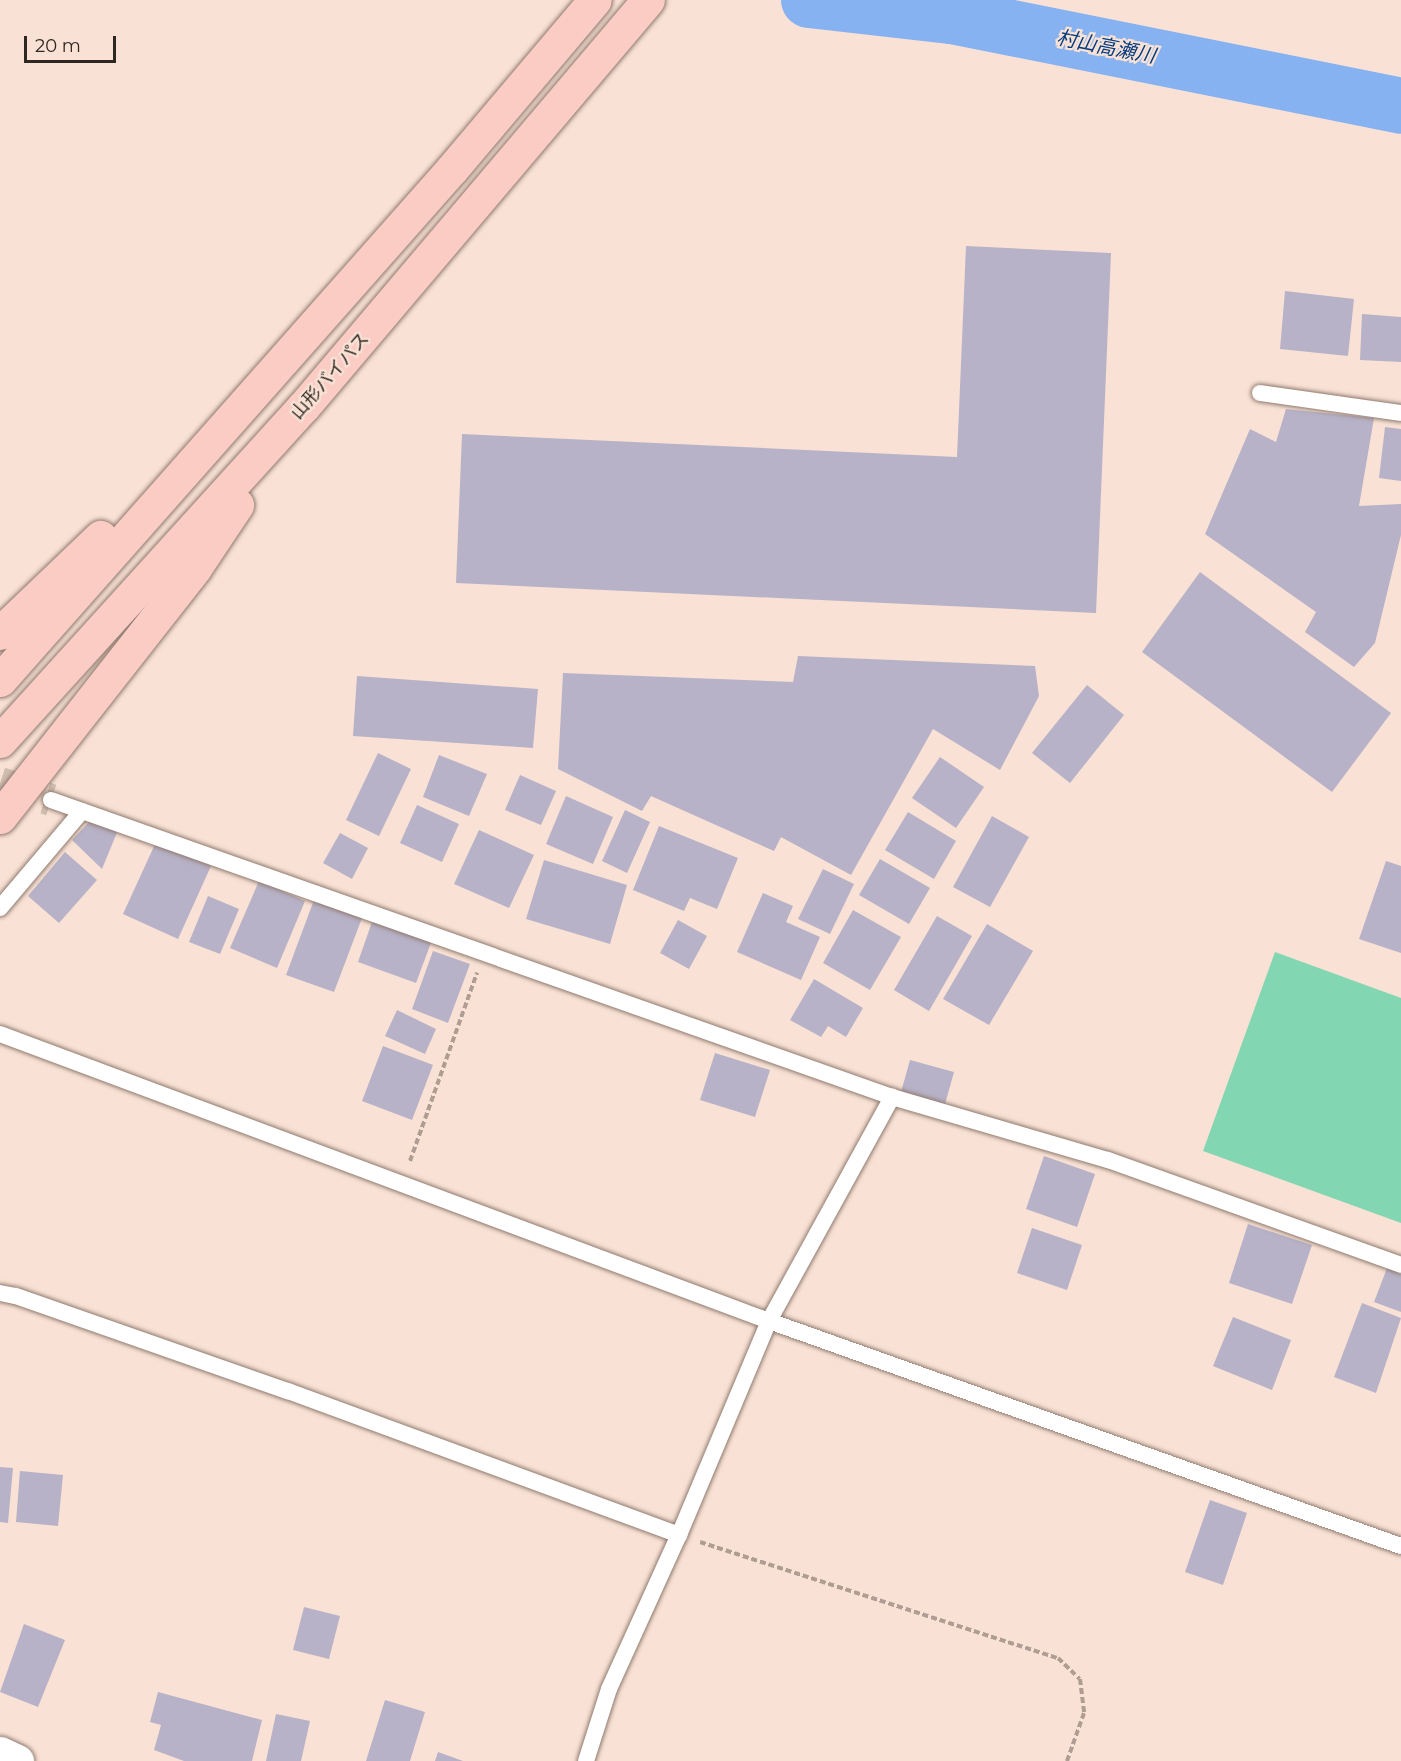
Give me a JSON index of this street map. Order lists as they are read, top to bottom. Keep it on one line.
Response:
{"streets":{"highway":["山形バイパス"]},"water":["村山高瀬川"],"scale_bar":"20 m"}
